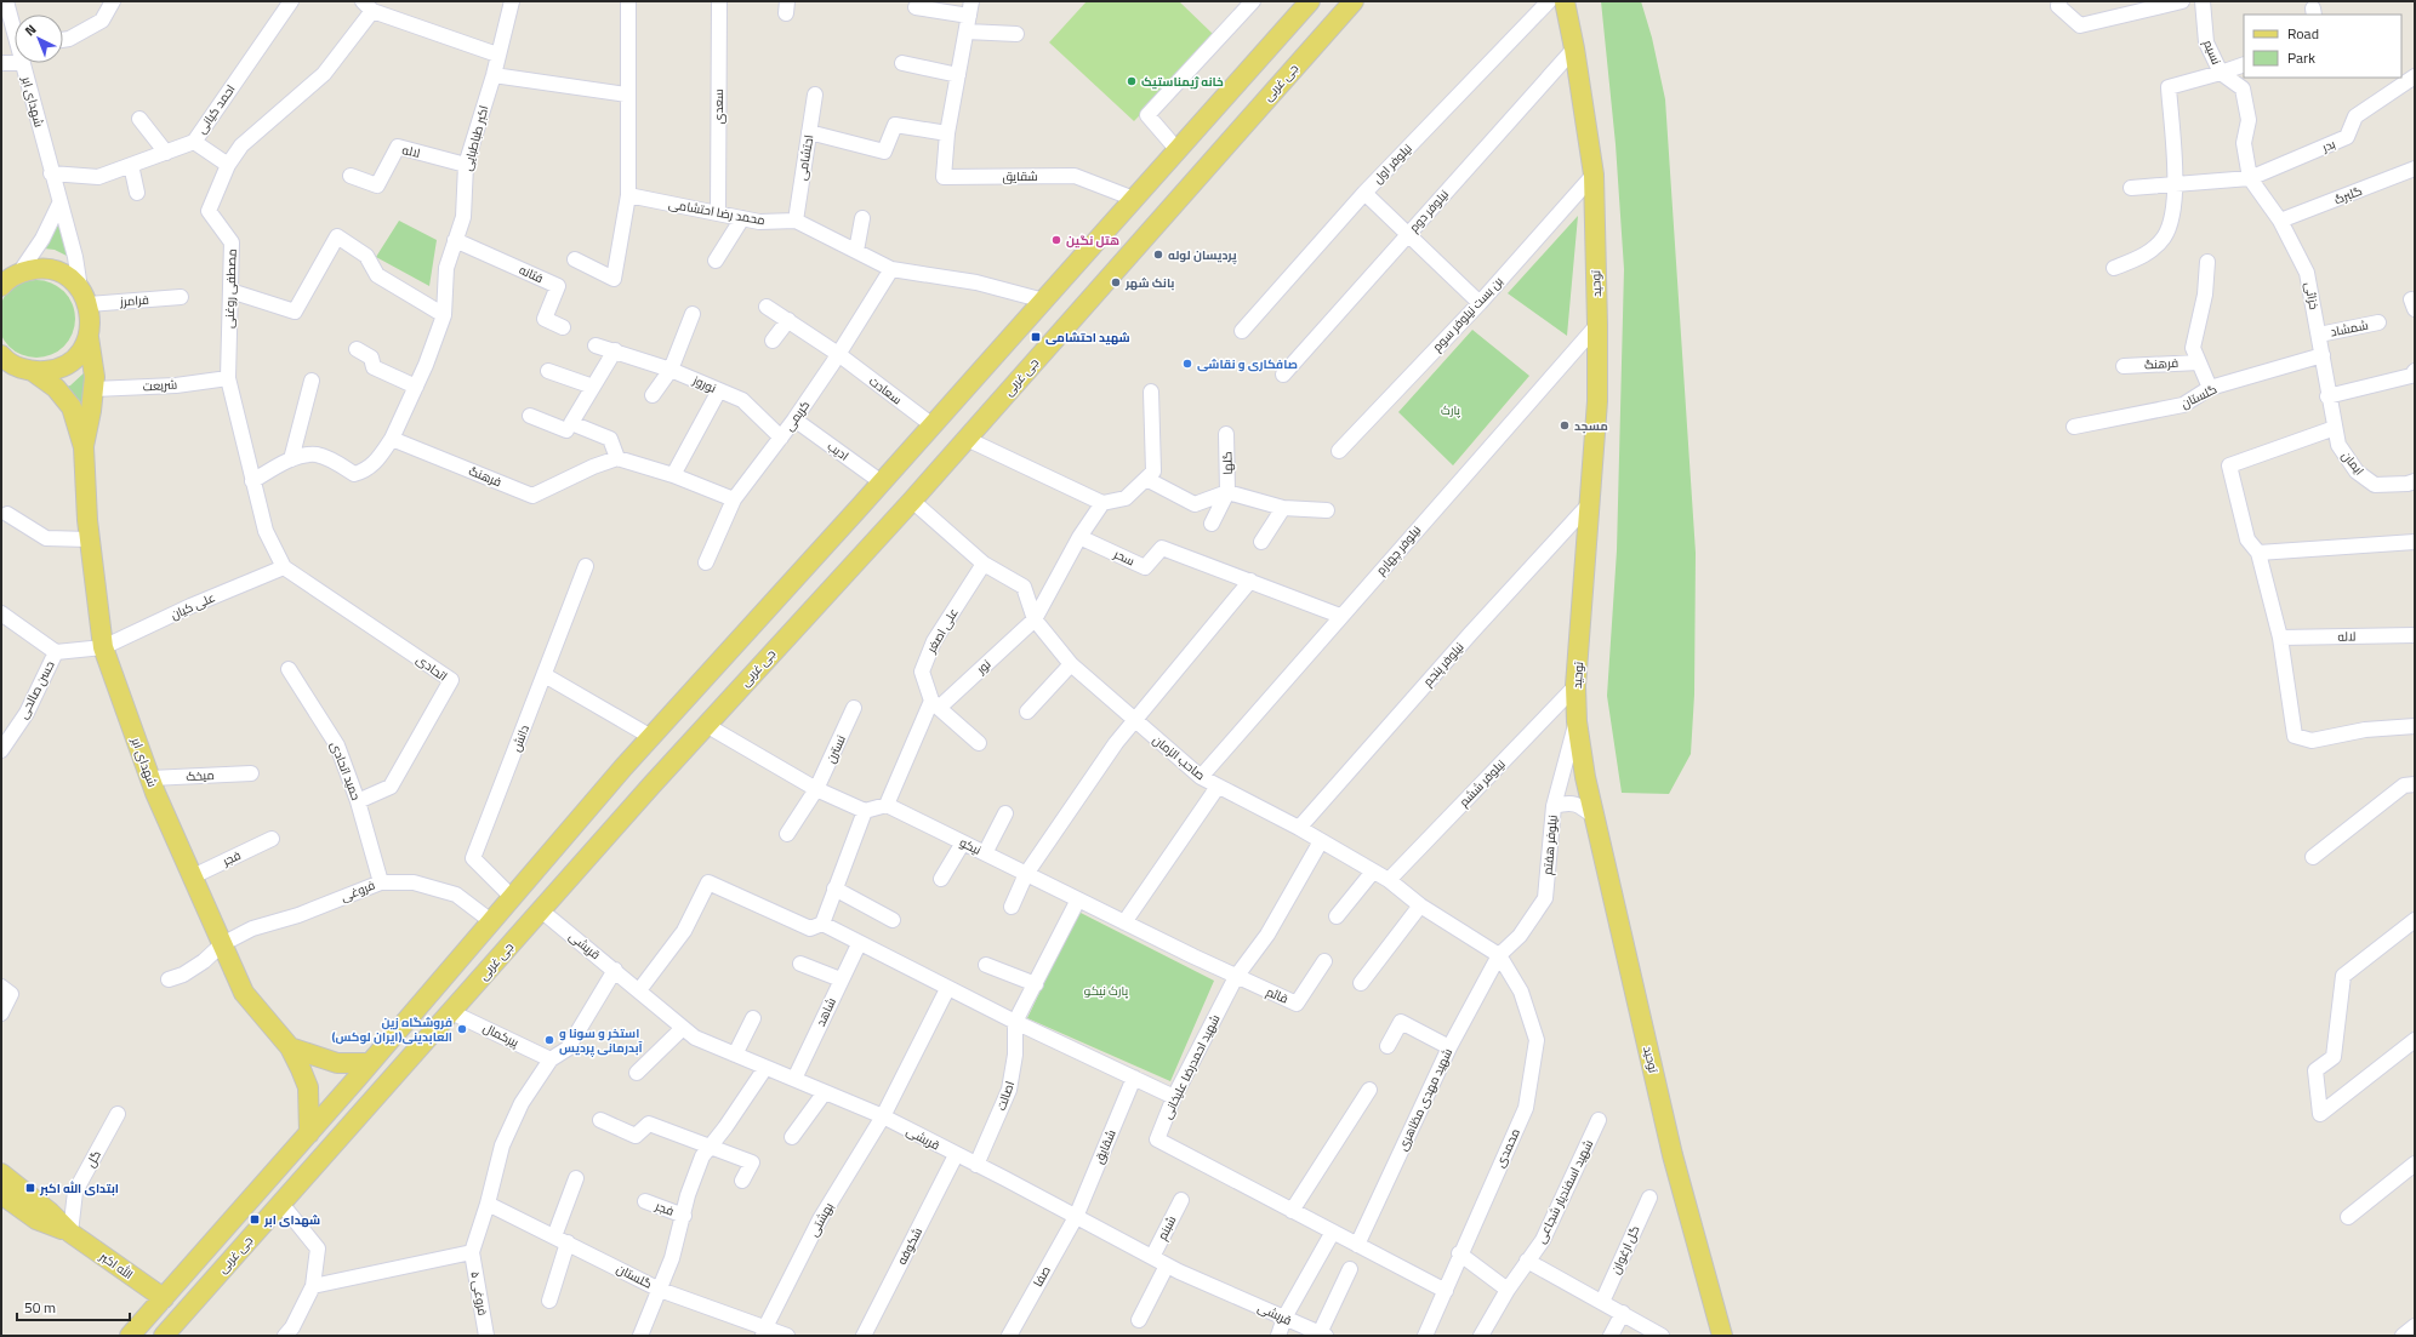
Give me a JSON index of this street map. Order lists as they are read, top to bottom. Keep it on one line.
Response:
{"streets":{"main road":["جی غربی","شهدای ابر","توحید","الله اکبر"],"street":["نسیم","سعدی","احمد کیانی","اکبر طباطبایی","بدر","لاله","احتشامی","نیلوفر اول","شقایق","گلبرگ","نیلوفر دوم","محمد رضا احتشامی","فتانه","مصطفی روغنی","خزائی","فرامرز","بن بست نیلوفر سوم","شمشاد","فرهنگ","نوروز","شریعت","سعادت","گلستان","کریمی","ادیب","گلها","ایمان","نیلوفر چهارم","سحر","علی کیان","علی اصغر","نیلوفر پنجم","نور","اتحادی","حسن صالحی","دانش","نسترن","صاحب الزمان","حمید اتحادی","میخک","نیلوفر ششم","نیلوفر هفتم","نیکو","فجر","فروغی","قریشی","قائم","شاهد","پیرکمال","شهید احمدرضا علیخانی","اصالت","شهید مهدی مظاهری","محمدی","گل","شهید اسفندیار شجاعی","بهشتی","شبنم","شکوفه","گل ارغوان","صفا","فروغی ۵"]},"crossings":[["نسیم","بدر"],["نسیم","خزائی"],["جی غربی","شهدای ابر"],["جی غربی","شقایق"],["جی غربی","محمد رضا احتشامی"],["جی غربی","سعادت"],["جی غربی","ادیب"],["جی غربی","دانش"],["جی غربی","صاحب الزمان"],["جی غربی","فروغی"],["جی غربی","قریشی"],["جی غربی","پیرکمال"],["جی غربی","الله اکبر"],["شهدای ابر","احمد کیانی"],["شهدای ابر","فرامرز"],["شهدای ابر","علی کیان"],["شهدای ابر","میخک"],["شهدای ابر","فجر"],["شهدای ابر","فروغی"],["سعدی","محمد رضا احتشامی"],["اکبر طباطبایی","لاله"],["اکبر طباطبایی","فتانه"],["اکبر طباطبایی","فرهنگ"],["بدر","خزائی"],["احتشامی","محمد رضا احتشامی"],["شقایق","قریشی"],["شقایق","صفا"],["گلبرگ","خزائی"],["نیلوفر دوم","توحید"],["محمد رضا احتشامی","کریمی"],["توحید","بن بست نیلوفر سوم"],["توحید","نیلوفر چهارم"],["توحید","نیلوفر پنجم"],["توحید","نیلوفر ششم"],["توحید","نیلوفر هفتم"],["مصطفی روغنی","شریعت"],["مصطفی روغنی","علی کیان"],["مصطفی روغنی","اتحادی"],["خزائی","شمشاد"],["خزائی","گلستان"],["خزائی","ایمان"],["نوروز","کریمی"],["سعادت","کریمی"],["گلستان","بهشتی"],["کریمی","ادیب"],["نیلوفر چهارم","سحر"],["نیلوفر چهارم","صاحب الزمان"],["سحر","نور"],["علی کیان","اتحادی"],["علی کیان","حسن صالحی"],["علی اصغر","نور"],["علی اصغر","صاحب الزمان"],["نیلوفر پنجم","صاحب الزمان"],["نور","صاحب الزمان"],["اتحادی","حمید اتحادی"],["صاحب الزمان","نیلوفر ششم"],["صاحب الزمان","نیلوفر هفتم"],["صاحب الزمان","شهید احمدرضا علیخانی"],["صاحب الزمان","شهید مهدی مظاهری"],["صاحب الزمان","محمدی"],["حمید اتحادی","فروغی"],["نیلوفر هفتم","شهید مهدی مظاهری"],["نیلوفر هفتم","محمدی"],["نیکو","قائم"],["نیکو","شهید احمدرضا علیخانی"],["قریشی","شاهد"],["قریشی","اصالت"],["قریشی","بهشتی"],["قریشی","شبنم"],["قریشی","شکوفه"],["قریشی","صفا"],["قائم","شهید احمدرضا علیخانی"],["شهید احمدرضا علیخانی","شهید مهدی مظاهری"],["شهید احمدرضا علیخانی","محمدی"],["شهید مهدی مظاهری","محمدی"],["گل","الله اکبر"]],"parks":["پارک","پارک نیکو"],"places":{"other":["خانه ژیمناستیک","هتل نگین","پردیسان لوله","بانک شهر","صافکاری و نقاشی","مسجد","فروشگاه زین العابدینی(ایران لوکس)","استخر و سونا و آبدرمانی پردیس"],"transit":["شهید احتشامی","ابتدای الله اکبر","شهدای ابر"]},"legend":["Road","Park"],"scale_bar":"50 m","north":"top left"}
